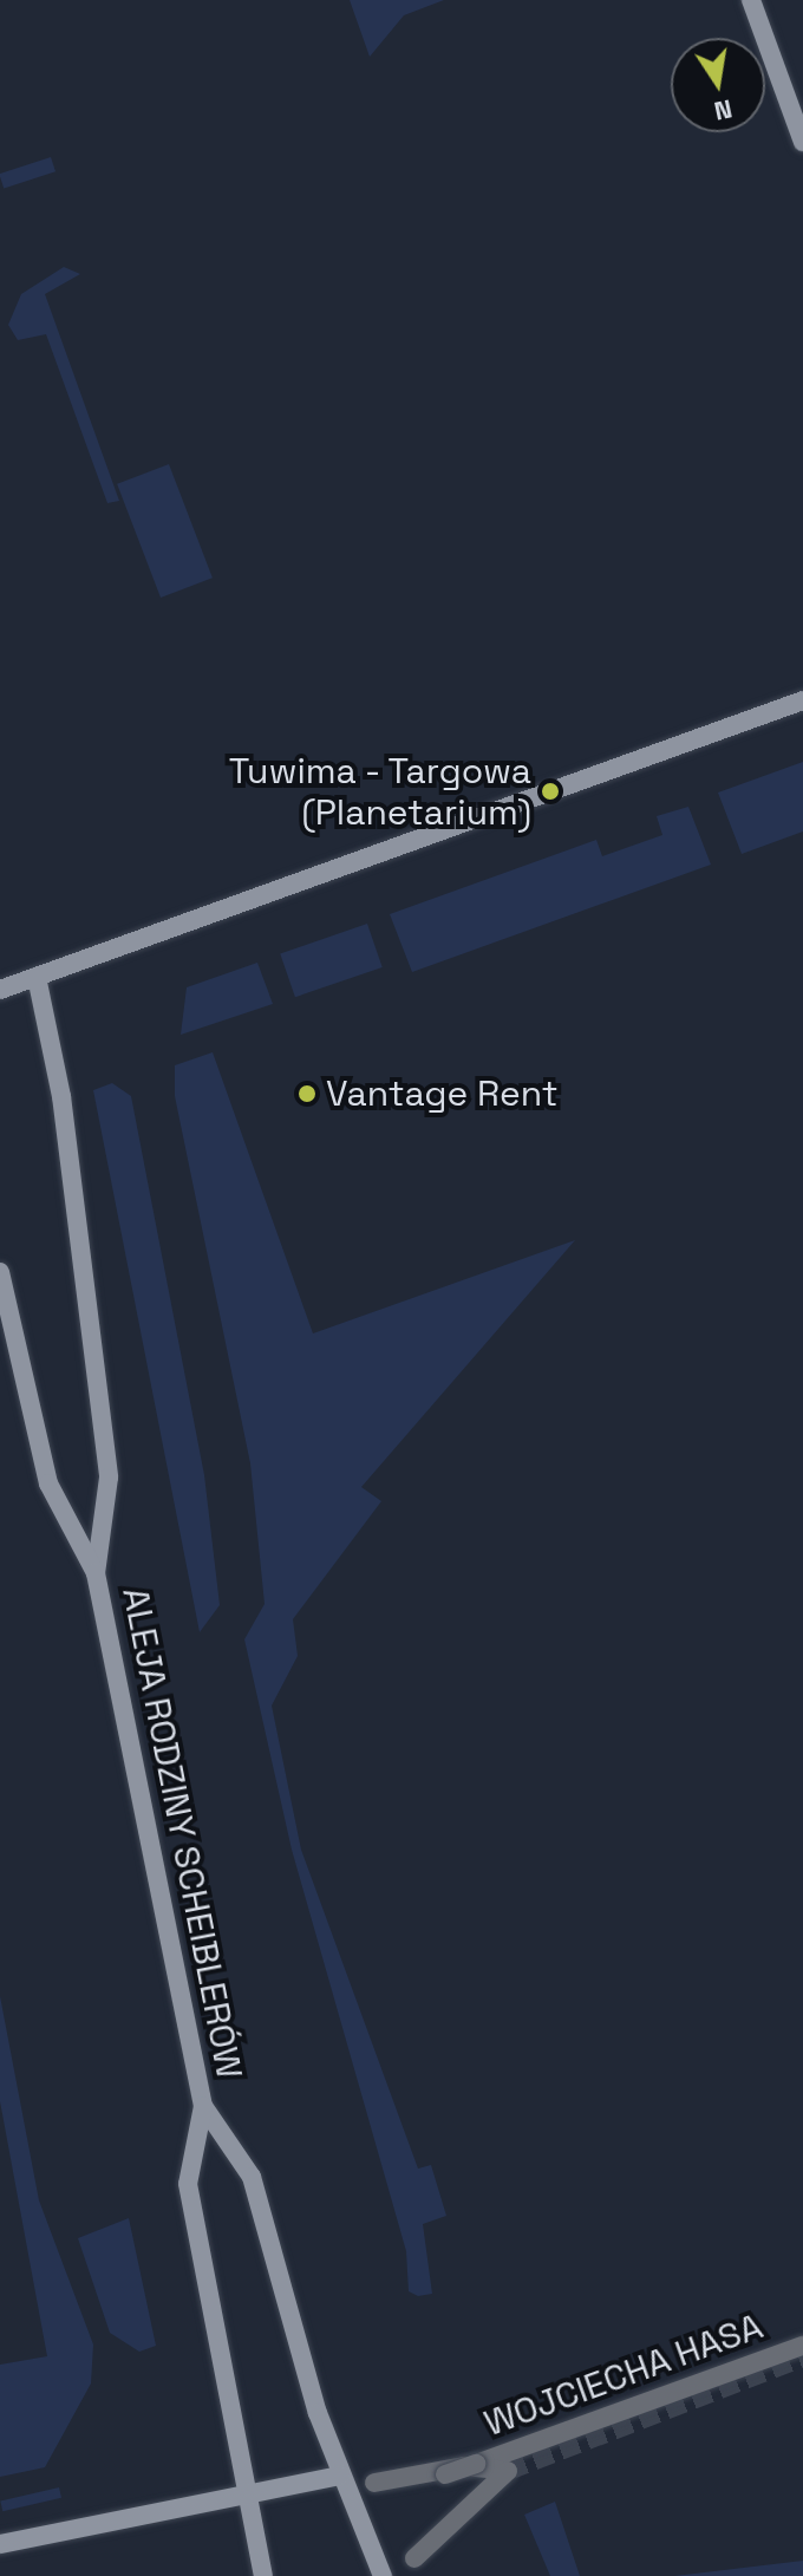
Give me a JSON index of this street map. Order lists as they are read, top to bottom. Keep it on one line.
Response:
{"streets":{"street":["ALEJA RODZINY SCHEIBLERÓW","WOJCIECHA HASA"]},"places":["Tuwima - Targowa (Planetarium)","Vantage Rent"],"north":"bottom"}
